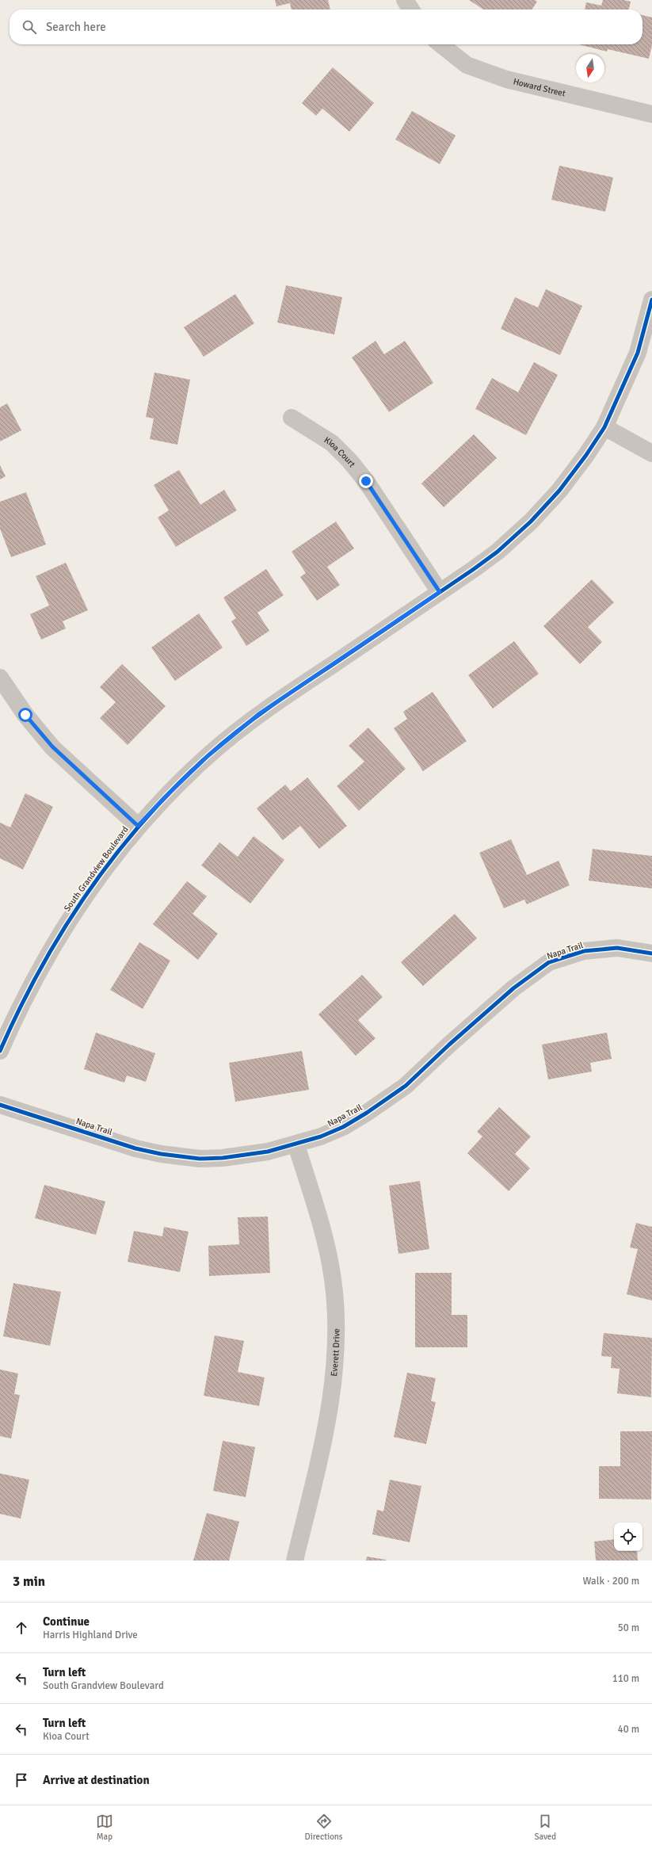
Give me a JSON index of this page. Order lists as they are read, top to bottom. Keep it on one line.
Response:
{"streets":{"street":["Howard Street","Kioa Court","South Grandview Boulevard","Napa Trail","Everett Drive"]},"crossings":[["Kioa Court","South Grandview Boulevard"],["Napa Trail","Everett Drive"]],"north":"bottom","page":{"search":"Search here","heading":["3 min","Walk · 200 m"],"list":[["Continue","Harris Highland Drive","50 m"],["Turn left","South Grandview Boulevard","110 m"],["Turn left","Kioa Court","40 m"],"Arrive at destination"],"nav":["Map","Directions","Saved"]}}
